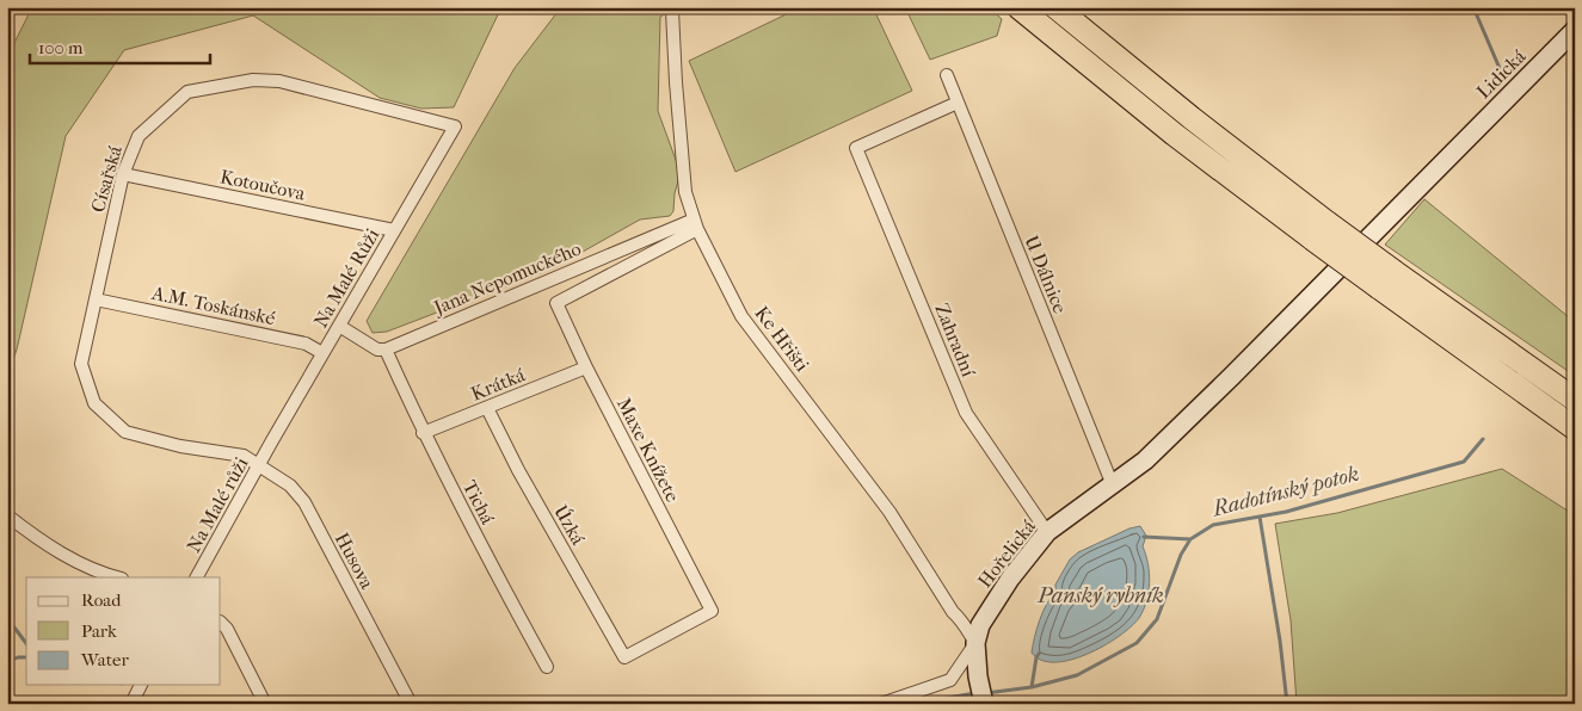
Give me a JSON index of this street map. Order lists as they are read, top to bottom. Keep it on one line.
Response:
{"streets":{"main road":["Lidická","Hořelická"],"street":["Císařská","Kotoučova","U Dálnice","Na Malé Růži","Jana Nepomuckého","A.M. Toskánské","Ke Hřišti","Zahradní","Krátká","Maxe Knížete","Tichá","Na Malé růži","Úzká","Husova"]},"crossings":[["Lidická","Hořelická"],["Císařská","Kotoučova"],["Císařská","Na Malé Růži"],["Císařská","A.M. Toskánské"],["Císařská","Husova"],["Kotoučova","Na Malé Růži"],["U Dálnice","Zahradní"],["U Dálnice","Hořelická"],["Na Malé Růži","A.M. Toskánské"],["Na Malé Růži","Na Malé růži"],["Jana Nepomuckého","Ke Hřišti"],["Jana Nepomuckého","Maxe Knížete"],["Jana Nepomuckého","Tichá"],["Ke Hřišti","Hořelická"],["Zahradní","Hořelická"],["Krátká","Maxe Knížete"],["Krátká","Tichá"],["Krátká","Úzká"],["Maxe Knížete","Úzká"],["Na Malé růži","Husova"]],"water":["Radotínský potok","Panský rybník"],"legend":["Road","Park","Water"],"scale_bar":"100 m"}
